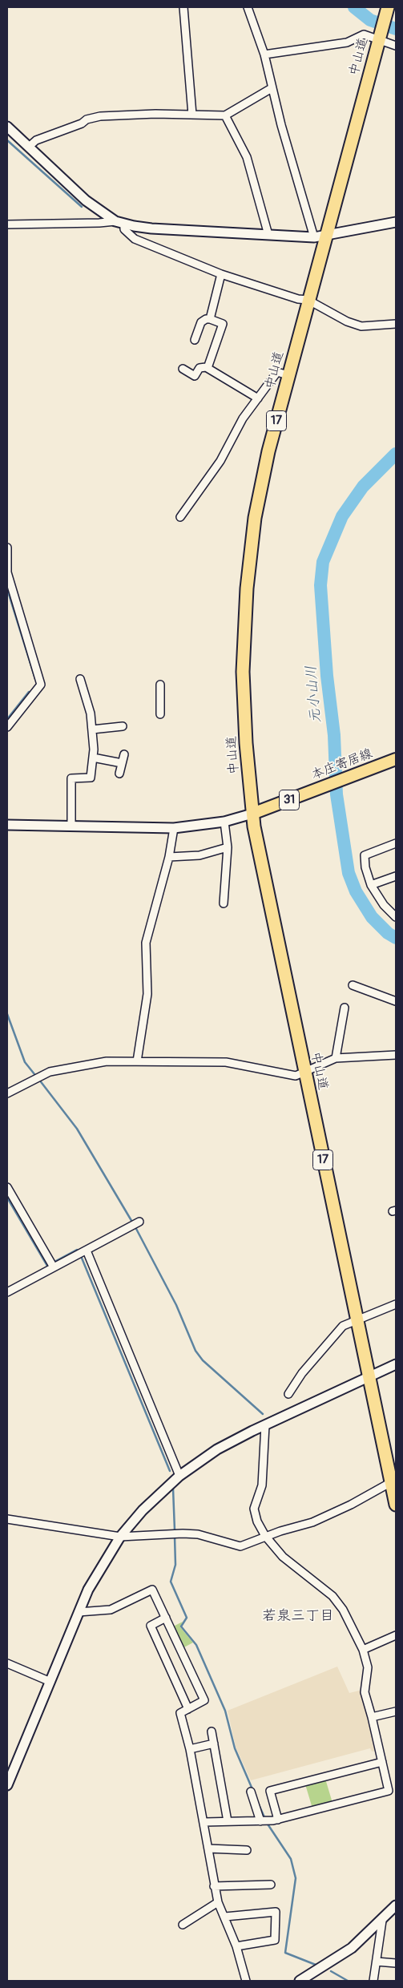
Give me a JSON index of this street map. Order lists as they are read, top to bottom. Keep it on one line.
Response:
{"streets":{"highway":["中山道","17"],"main road":["本庄寄居線","31"]},"crossings":[["中山道","本庄寄居線"]],"districts":["若泉三丁目"],"water":["元小山川"]}
